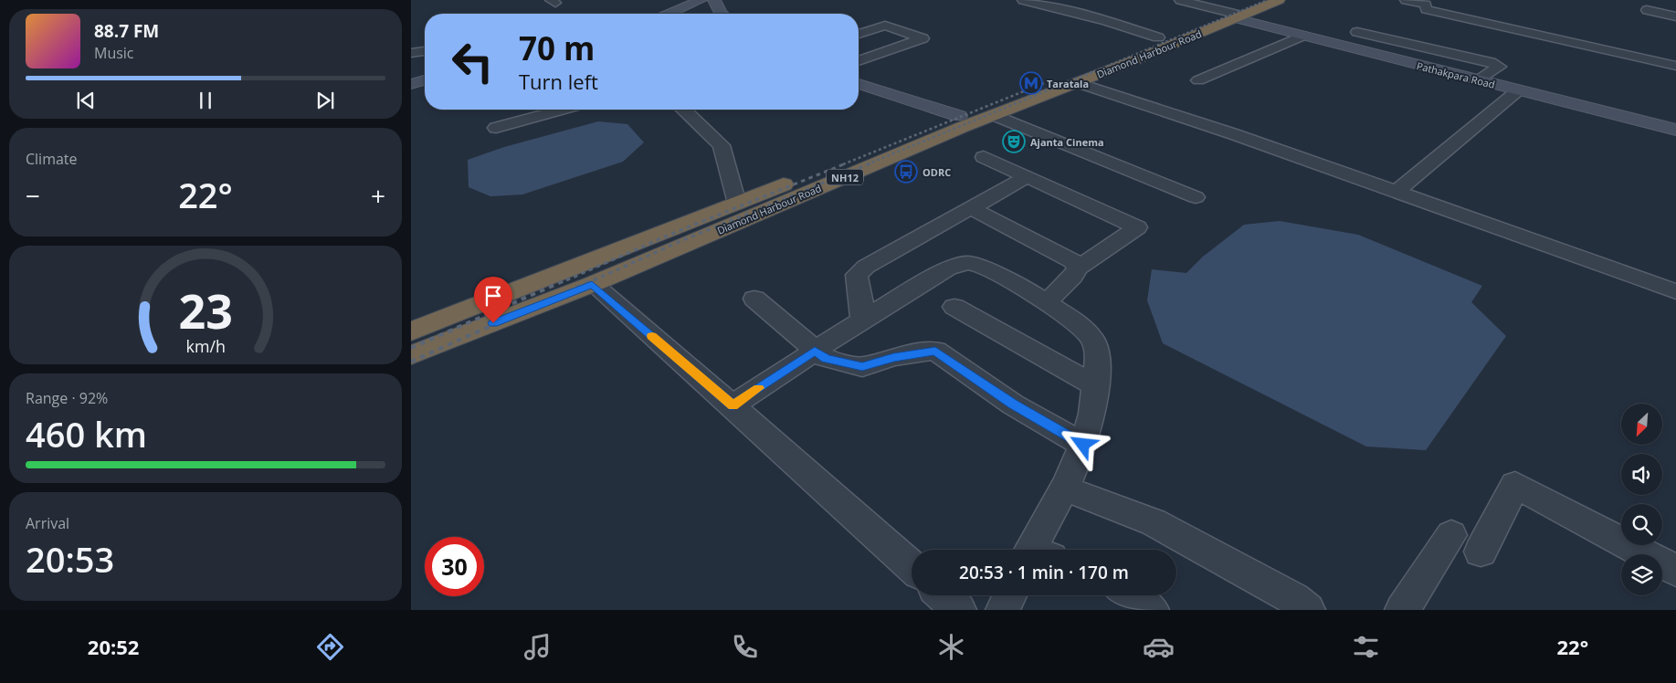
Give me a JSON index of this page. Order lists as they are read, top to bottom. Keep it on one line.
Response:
{"streets":{"highway":["Diamond Harbour Road","NH12"],"street":["Pathakpara Road"]},"crossings":[["Diamond Harbour Road","Pathakpara Road"]],"places":{"metro station":["Taratala"],"theatre":["Ajanta Cinema"],"bus stop":["ODRC"]},"north":"bottom left","page":{"song":["88.7 FM","Music"],"turn":["70 m","Turn left"],"tile":["Climate",["Range · 92%","460 km"],["Arrival","20:53"]],"heat":["−","22°","+"],"limit":"30","trip":"20:53 · 1 min · 170 m","tabs":["20:52","22°"],"gauge":["23","km/h"]}}
